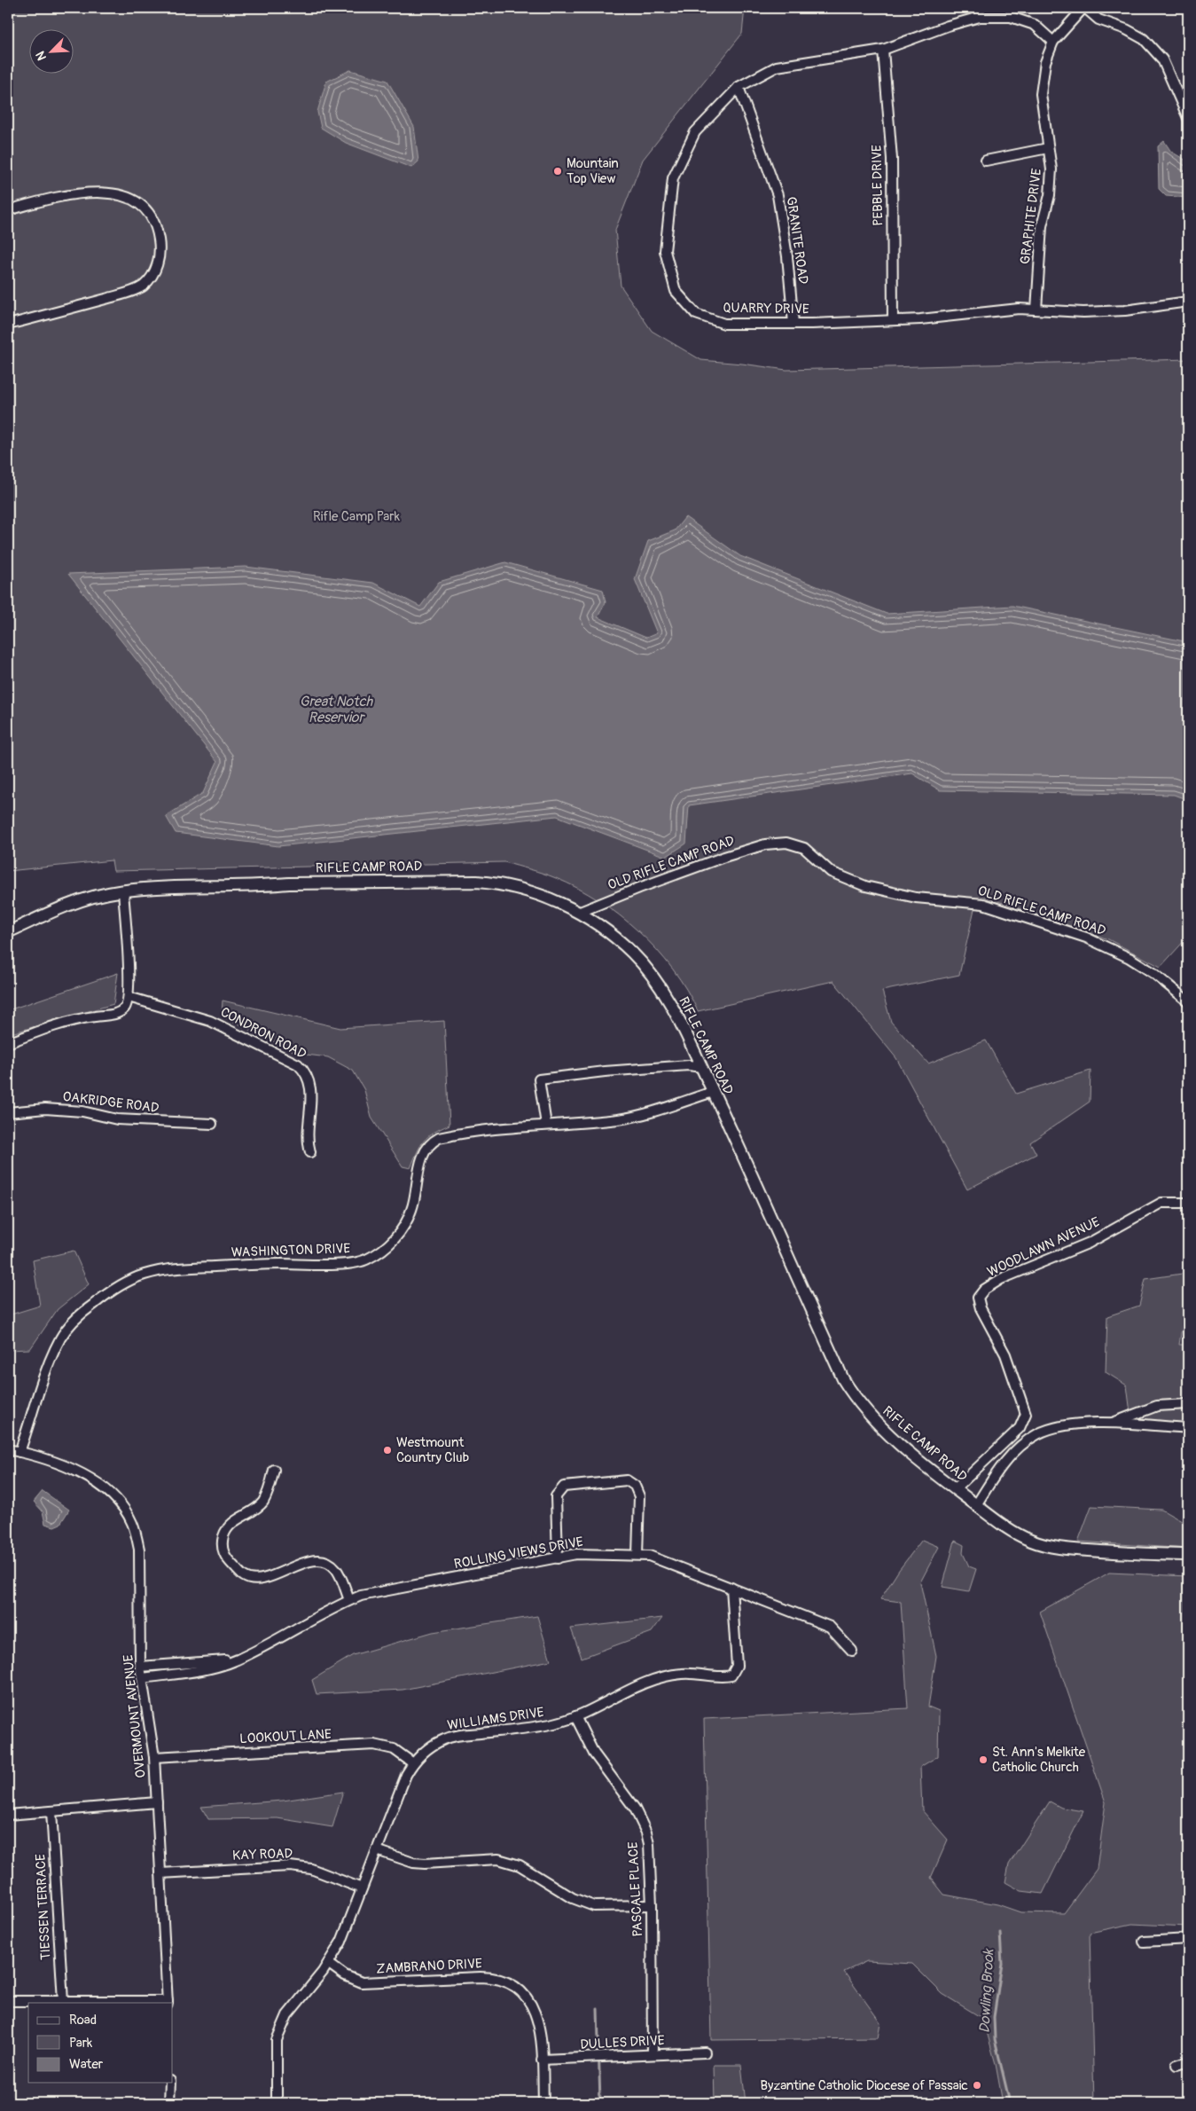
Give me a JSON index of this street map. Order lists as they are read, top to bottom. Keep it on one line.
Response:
{"streets":{"street":["PEBBLE DRIVE","GRAPHITE DRIVE","GRANITE ROAD","QUARRY DRIVE","OLD RIFLE CAMP ROAD","RIFLE CAMP ROAD","CONDRON ROAD","OAKRIDGE ROAD","WOODLAWN AVENUE","WASHINGTON DRIVE","ROLLING VIEWS DRIVE","OVERMOUNT AVENUE","WILLIAMS DRIVE","LOOKOUT LANE","KAY ROAD","PASCALE PLACE","TIESSEN TERRACE","ZAMBRANO DRIVE","DULLES DRIVE"]},"crossings":[["PEBBLE DRIVE","QUARRY DRIVE"],["GRAPHITE DRIVE","QUARRY DRIVE"],["GRANITE ROAD","QUARRY DRIVE"],["OLD RIFLE CAMP ROAD","RIFLE CAMP ROAD"],["RIFLE CAMP ROAD","WOODLAWN AVENUE"],["RIFLE CAMP ROAD","WASHINGTON DRIVE"],["WASHINGTON DRIVE","OVERMOUNT AVENUE"],["ROLLING VIEWS DRIVE","OVERMOUNT AVENUE"],["ROLLING VIEWS DRIVE","WILLIAMS DRIVE"],["OVERMOUNT AVENUE","LOOKOUT LANE"],["OVERMOUNT AVENUE","KAY ROAD"],["WILLIAMS DRIVE","LOOKOUT LANE"],["WILLIAMS DRIVE","KAY ROAD"],["WILLIAMS DRIVE","PASCALE PLACE"],["WILLIAMS DRIVE","ZAMBRANO DRIVE"],["PASCALE PLACE","DULLES DRIVE"],["ZAMBRANO DRIVE","DULLES DRIVE"]],"water":["Great Notch Reservior","Dowling Brook"],"parks":["Rifle Camp Park"],"places":["Mountain Top View","Westmount Country Club","St. Ann's Melkite Catholic Church","Byzantine Catholic Diocese of Passaic"],"legend":["Road","Park","Water"],"north":"bottom left"}
